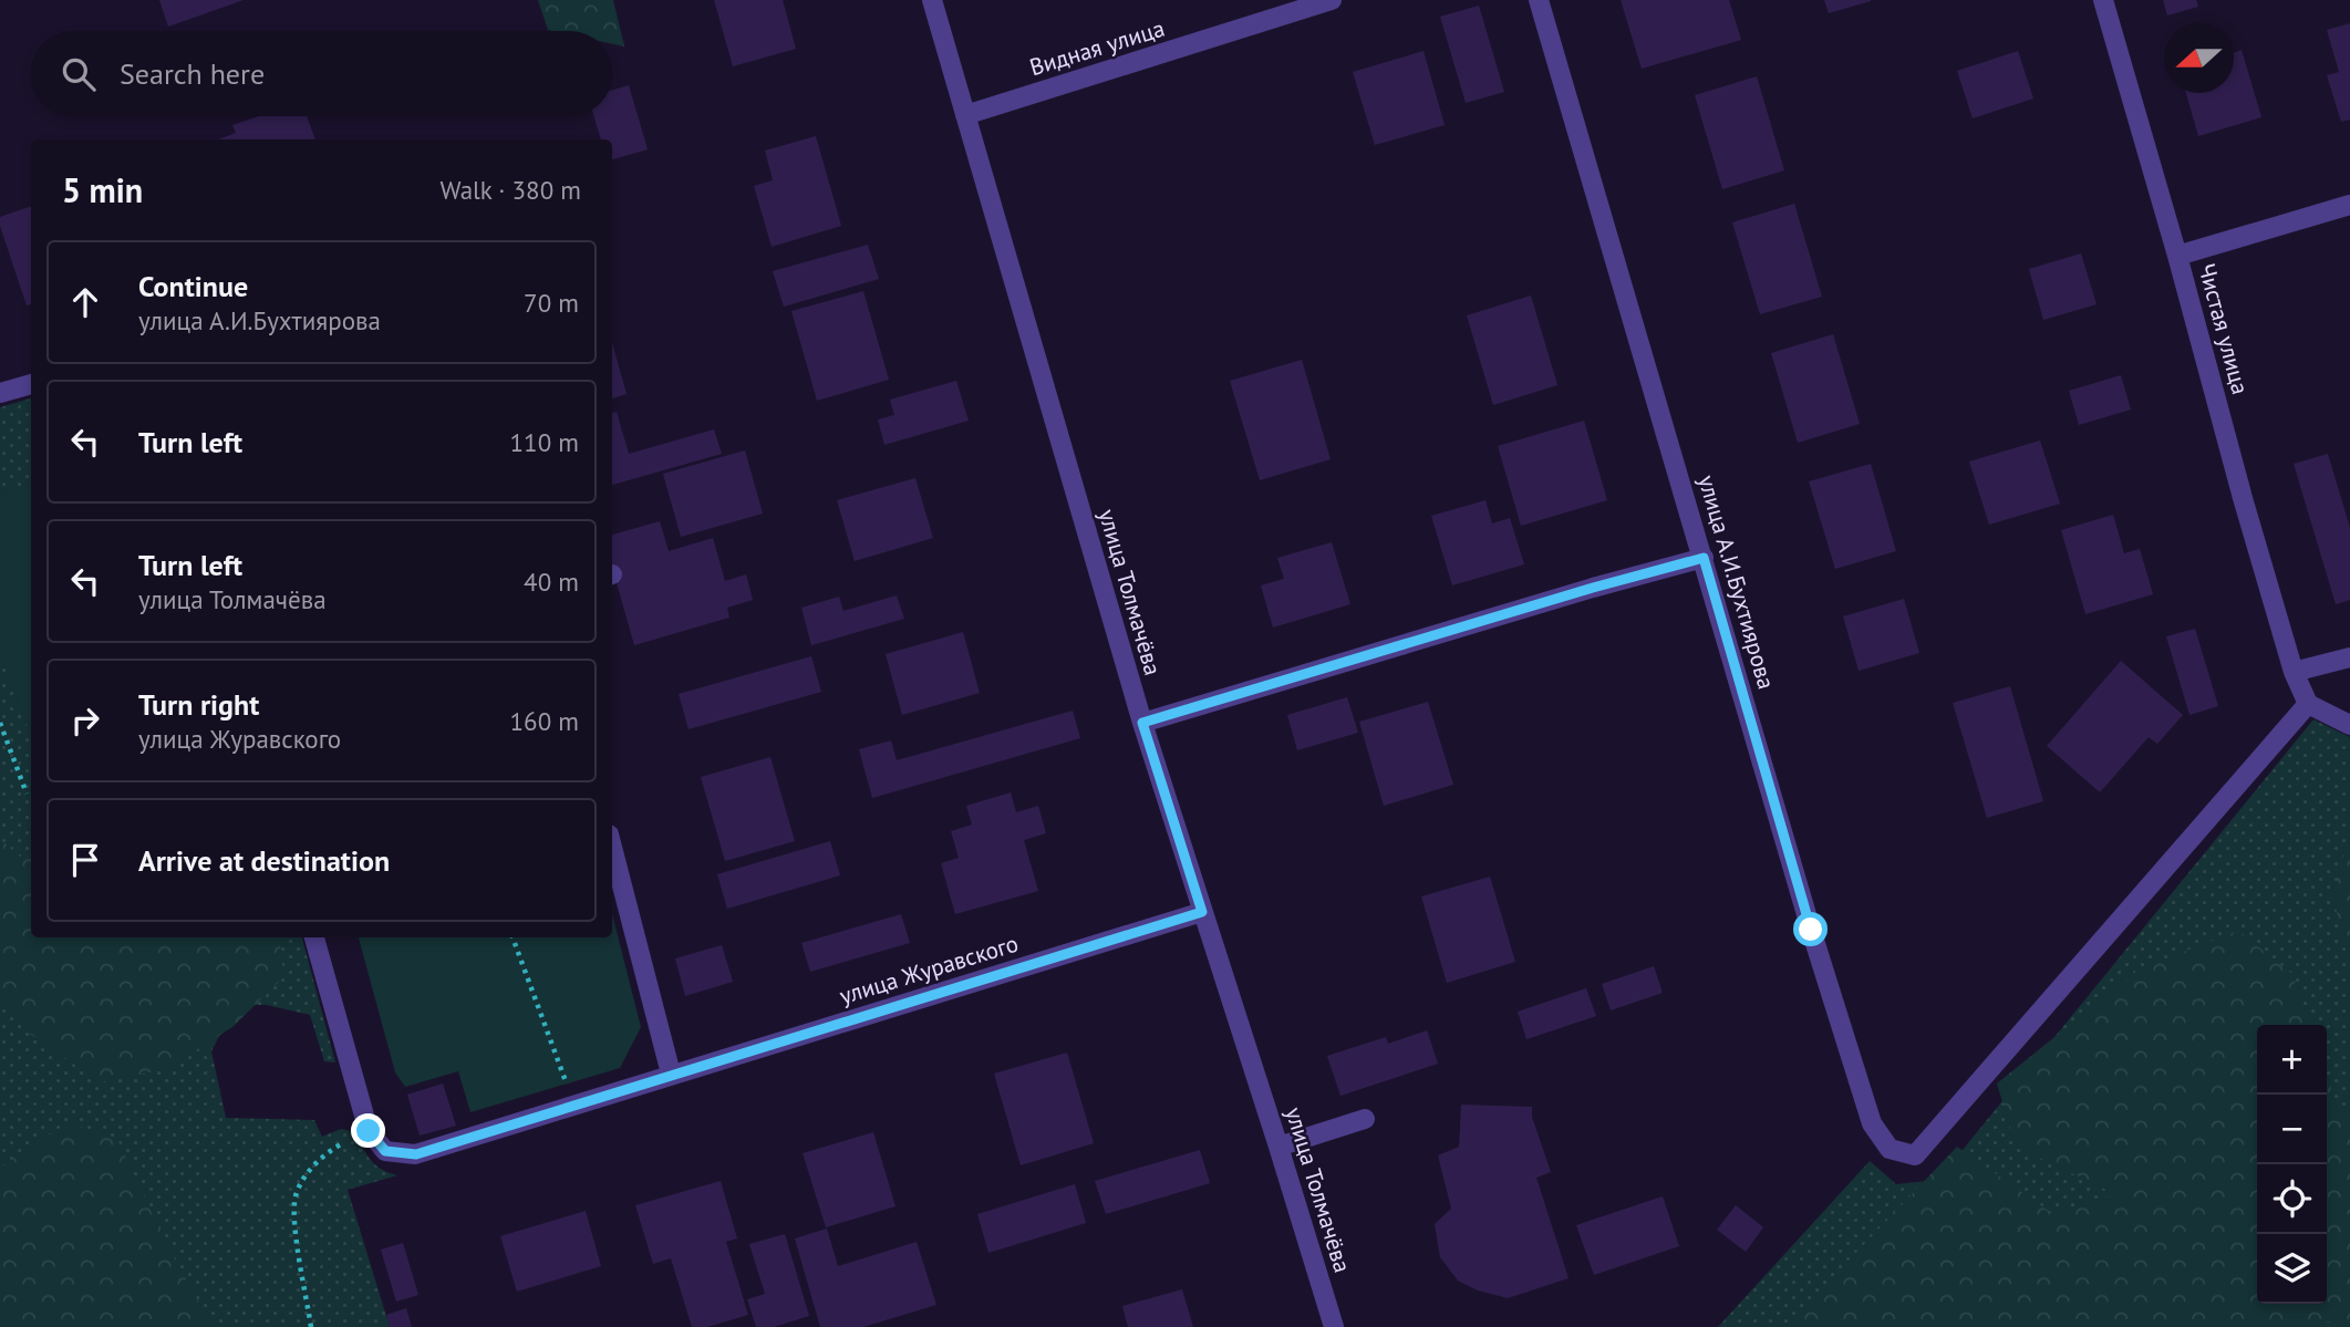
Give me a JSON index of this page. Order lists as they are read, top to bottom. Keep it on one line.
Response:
{"streets":{"street":["Видная улица","Чистая улица","улица А.И.Бухтиярова","улица Толмачёва","улица Журавского"]},"crossings":[["Видная улица","улица Толмачёва"],["Чистая улица","улица А.И.Бухтиярова"],["улица Толмачёва","улица Журавского"]],"north":"left","page":{"search":"Search here","heading":["5 min","Walk · 380 m"],"list":[["Continue","улица А.И.Бухтиярова","70 m"],["Turn left","110 m"],["Turn left","улица Толмачёва","40 m"],["Turn right","улица Журавского","160 m"],"Arrive at destination"],"map_buttons":["+","−"]}}
